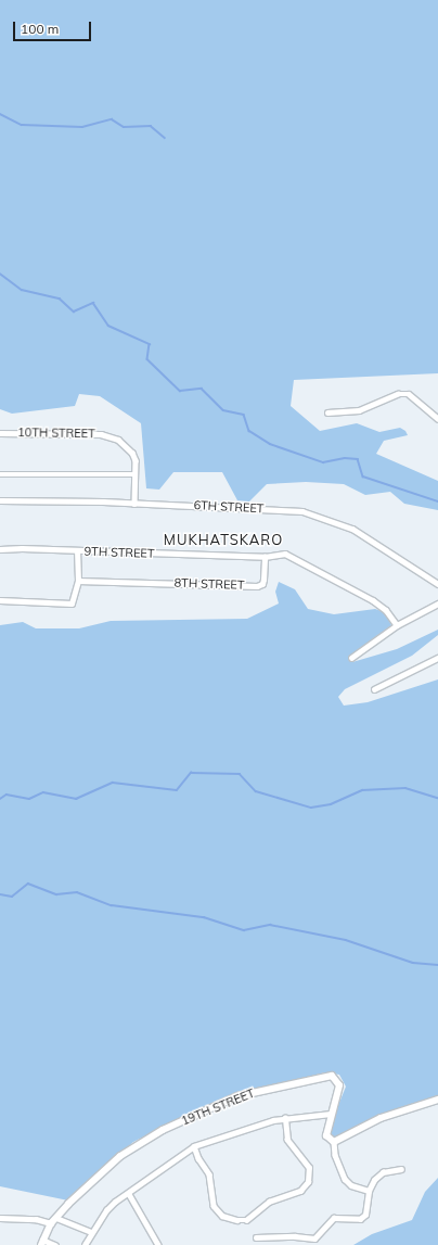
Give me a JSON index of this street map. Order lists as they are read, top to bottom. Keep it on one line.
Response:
{"streets":{"street":["10TH STREET","6TH STREET","9TH STREET","8TH STREET","19TH STREET"]},"crossings":[["10TH STREET","6TH STREET"],["9TH STREET","8TH STREET"]],"districts":["MUKHATSKARO"],"scale_bar":"100 m"}
